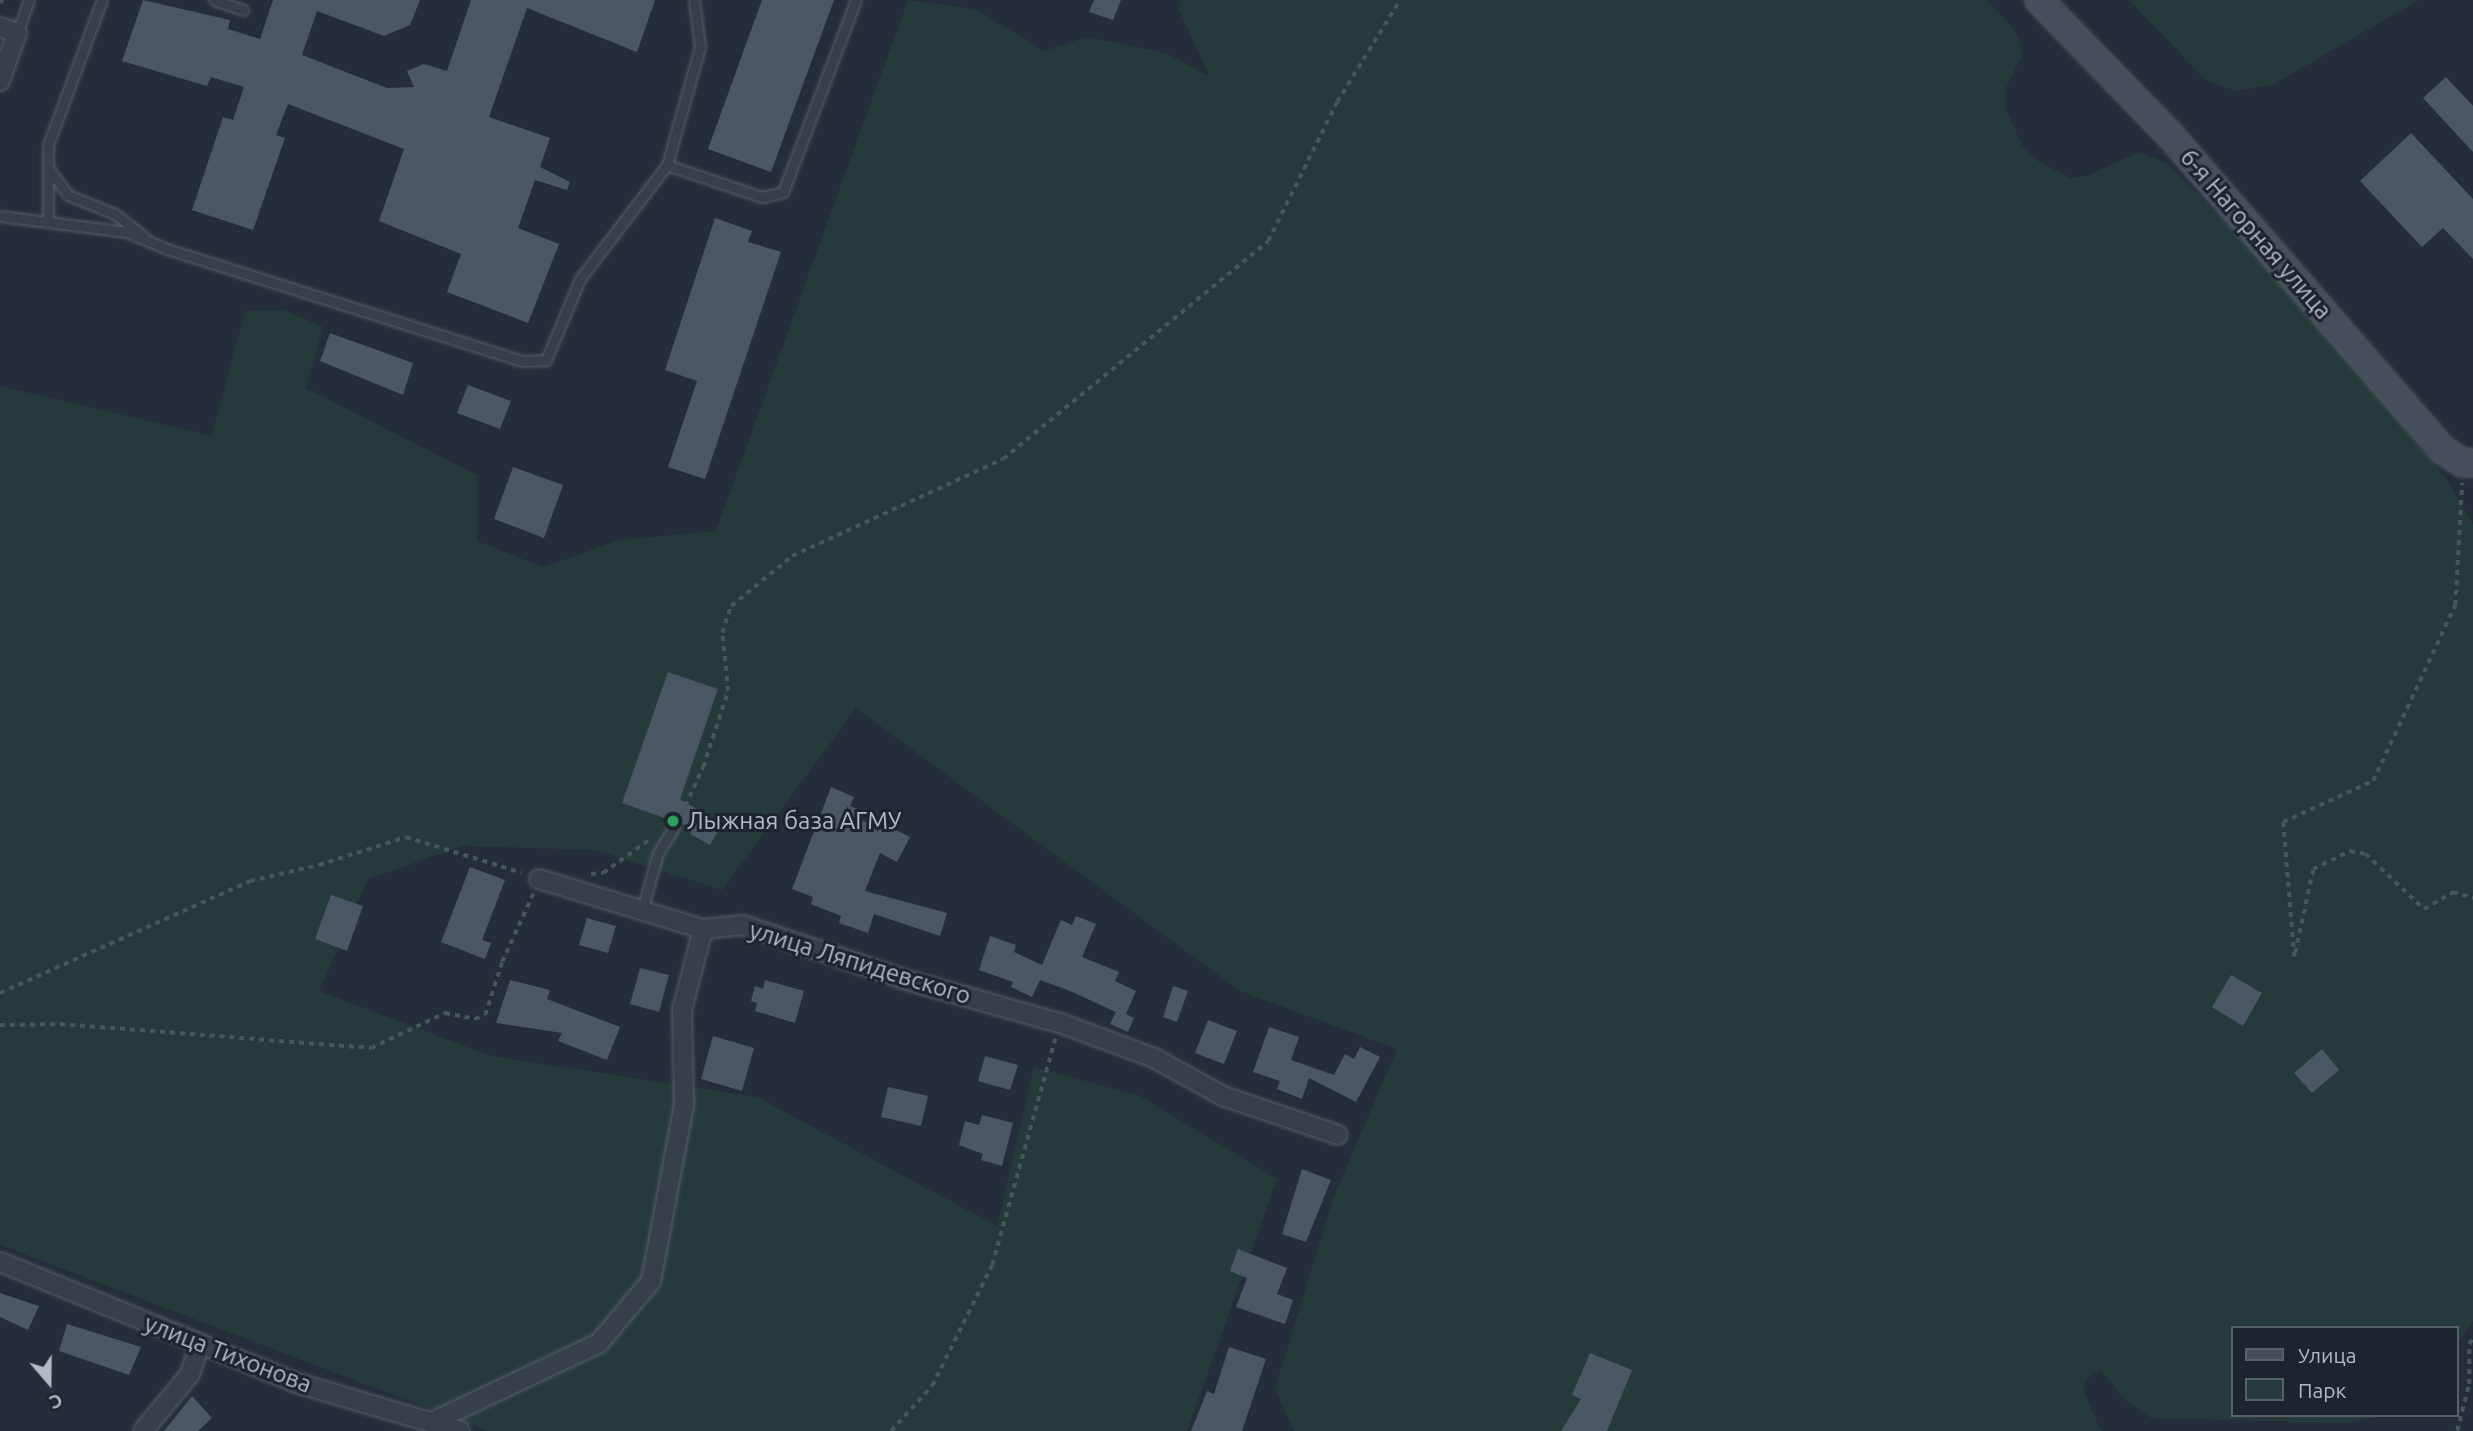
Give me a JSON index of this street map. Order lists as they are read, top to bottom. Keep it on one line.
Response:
{"streets":{"street":["6-я Нагорная улица","улица Ляпидевского","улица Тихонова"]},"places":["Лыжная база АГМУ"],"legend":["Улица","Парк"],"north":"bottom"}
